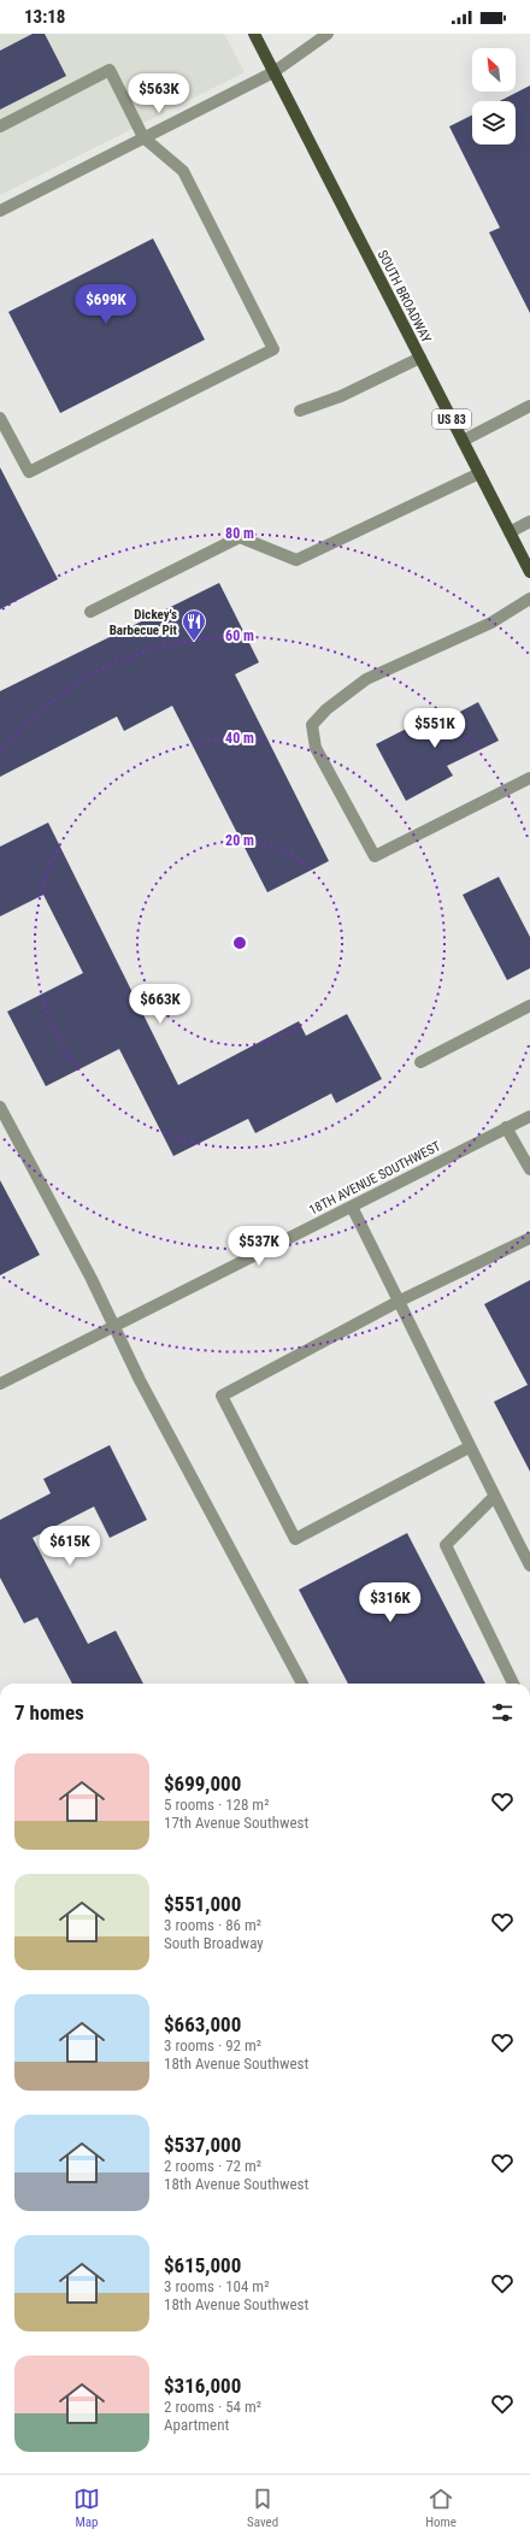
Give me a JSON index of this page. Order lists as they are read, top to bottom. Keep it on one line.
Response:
{"streets":{"main road":["SOUTH BROADWAY","US 83"],"street":["18TH AVENUE SOUTHWEST"]},"places":{"restaurant":["Dickey's Barbecue Pit"]},"north":"top left","page":{"status":"13:18","price":["$563K","$699K","$551K","$663K","$537K","$615K","$316K"],"heading":"7 homes","list":[{"name":"$699,000","note":"5 rooms · 128 m² · 17th Avenue Southwest"},{"name":"$551,000","note":"3 rooms · 86 m² · South Broadway"},{"name":"$663,000","note":"3 rooms · 92 m² · 18th Avenue Southwest"},{"name":"$537,000","note":"2 rooms · 72 m² · 18th Avenue Southwest"},{"name":"$615,000","note":"3 rooms · 104 m² · 18th Avenue Southwest"},{"name":"$316,000","note":"2 rooms · 54 m² · Apartment"}],"tabs":["Map","Saved","Home"]},"rings":["80 m","60 m","40 m","20 m"]}
